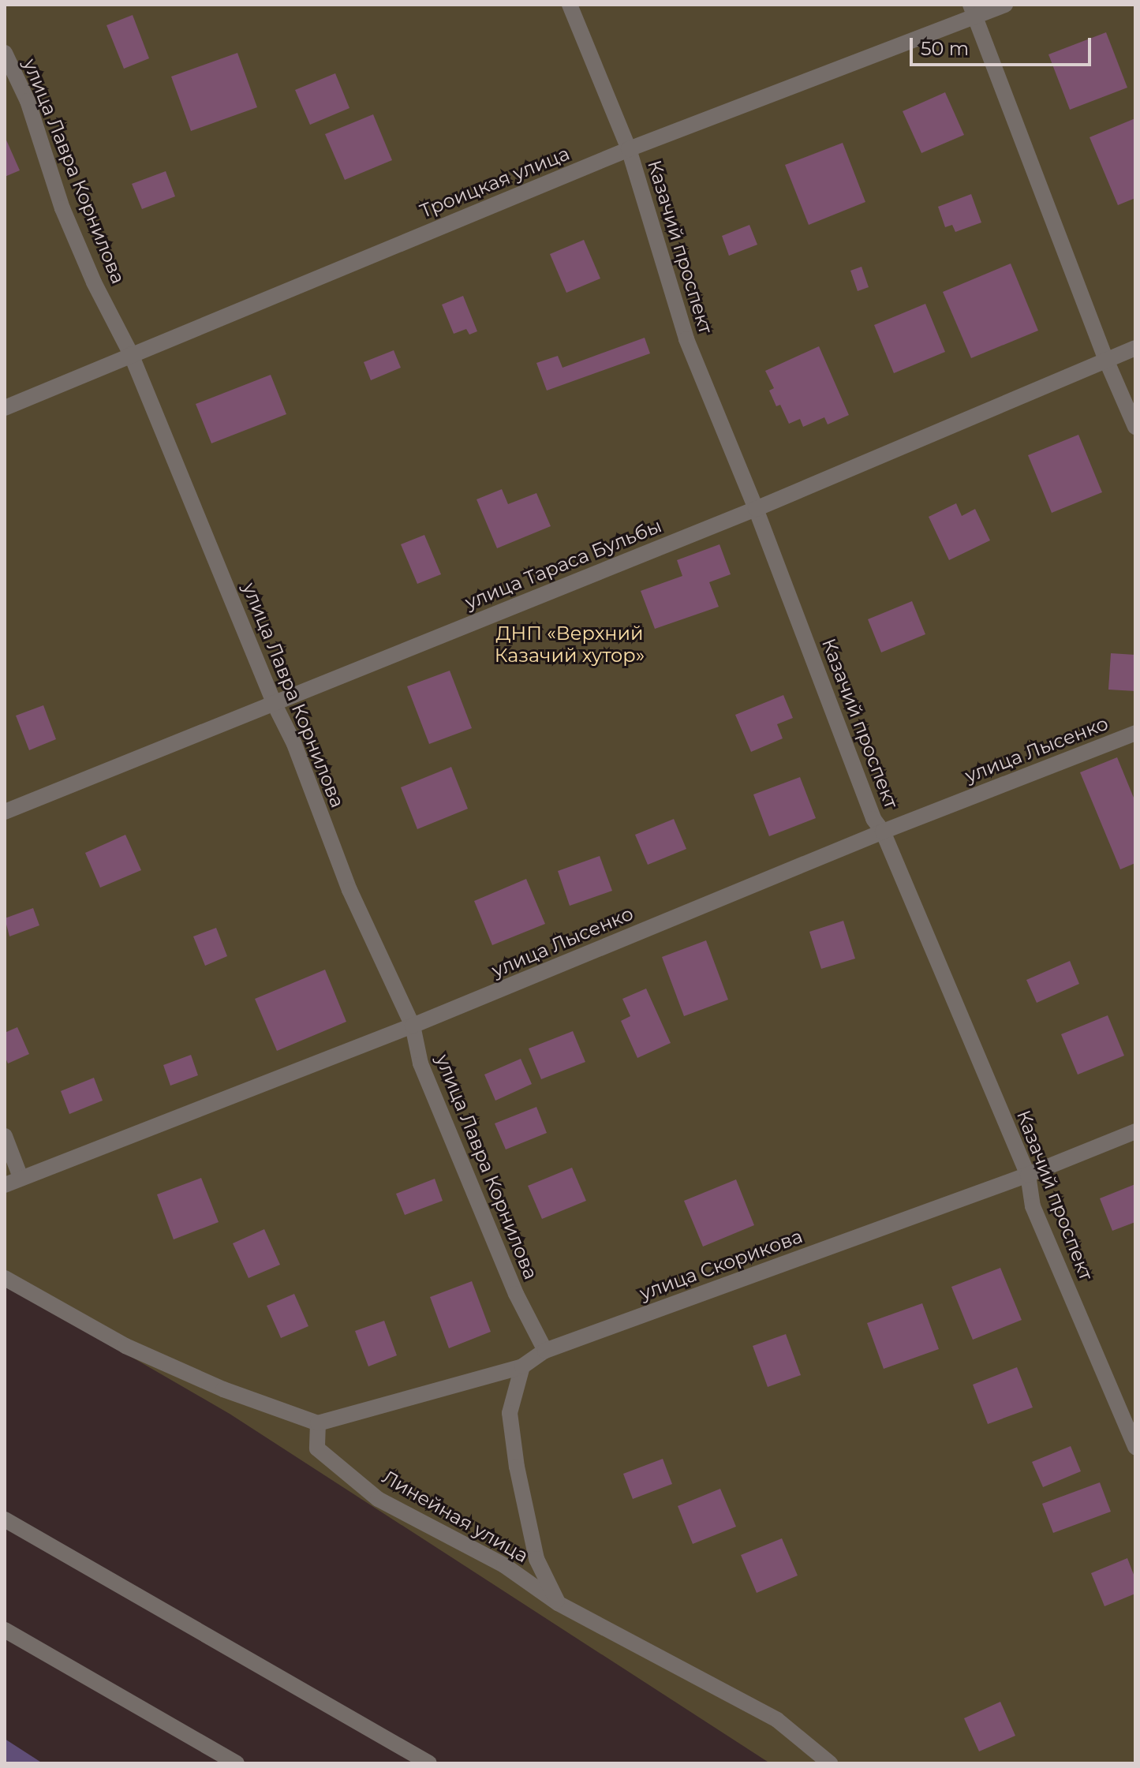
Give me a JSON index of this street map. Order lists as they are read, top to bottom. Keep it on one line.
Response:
{"streets":{"street":["улица Лавра Корнилова","Троицкая улица","Казачий проспект","улица Тараса Бульбы","улица Лысенко","улица Скорикова","Линейная улица"]},"crossings":[["улица Лавра Корнилова","Троицкая улица"],["улица Лавра Корнилова","улица Тараса Бульбы"],["улица Лавра Корнилова","улица Лысенко"],["улица Лавра Корнилова","улица Скорикова"],["Троицкая улица","Казачий проспект"],["Казачий проспект","улица Тараса Бульбы"],["Казачий проспект","улица Лысенко"],["Казачий проспект","улица Скорикова"],["улица Скорикова","Линейная улица"]],"parks":["ДНП «Верхний Казачий хутор»"],"scale_bar":"50 m"}
